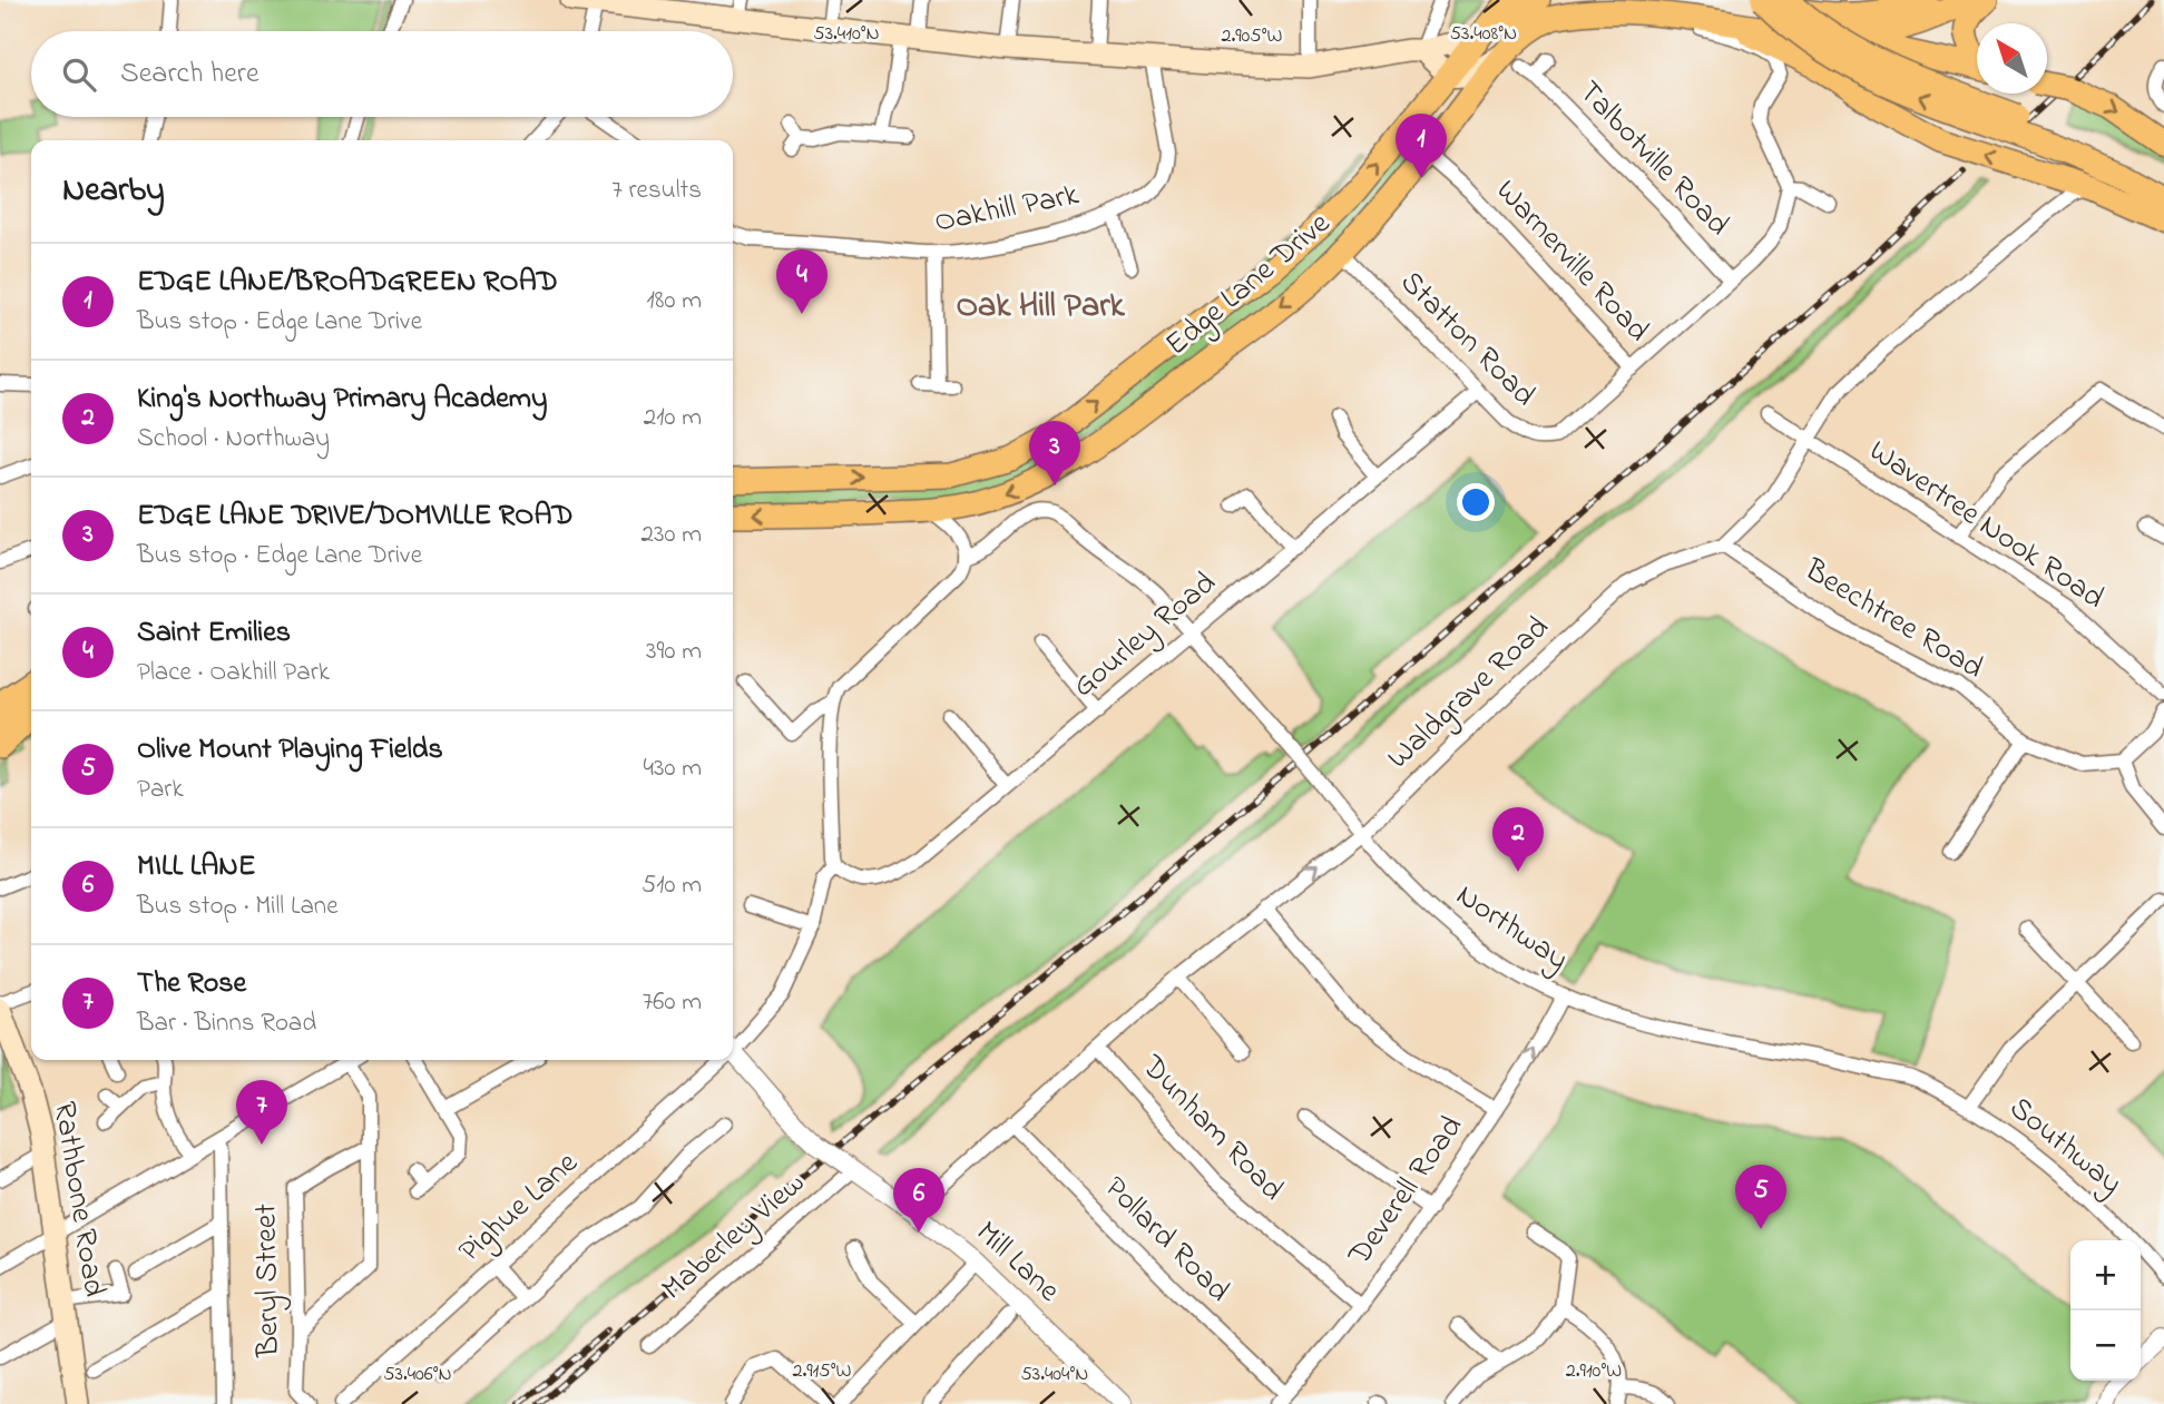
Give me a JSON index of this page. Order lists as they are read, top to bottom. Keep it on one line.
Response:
{"streets":{"highway":["Edge Lane Drive"],"main road":["Rathbone Road"],"street":["Talbotville Road","Oakhill Park","Warnerville Road","Statton Road","Wavertree Nook Road","Beechtree Road","Gourley Road","Waldgrave Road","Northway","Dunham Road","Southway","Deverell Road","Pighue Lane","Maberley View","Pollard Road","Mill Lane","Beryl Street"]},"crossings":[["Talbotville Road","Warnerville Road"],["Talbotville Road","Edge Lane Drive"],["Warnerville Road","Edge Lane Drive"],["Warnerville Road","Statton Road"],["Edge Lane Drive","Statton Road"],["Statton Road","Gourley Road"],["Wavertree Nook Road","Waldgrave Road"],["Beechtree Road","Waldgrave Road"],["Gourley Road","Northway"],["Gourley Road","Pighue Lane"],["Waldgrave Road","Northway"],["Waldgrave Road","Dunham Road"],["Waldgrave Road","Pollard Road"],["Waldgrave Road","Mill Lane"],["Northway","Southway"],["Northway","Deverell Road"],["Dunham Road","Deverell Road"],["Deverell Road","Pollard Road"],["Maberley View","Mill Lane"]],"districts":["Oak Hill Park"],"north":"top left","page":{"search":"Search here","pins":["1","4","3","2","7","5","6"],"heading":["Nearby","7 results"],"list":[{"mark":"1","name":"EDGE LANE/BROADGREEN ROAD","note":"Bus stop · Edge Lane Drive","value":"180 m"},{"mark":"2","name":"King's Northway Primary Academy","note":"School · Northway","value":"210 m"},{"mark":"3","name":"EDGE LANE DRIVE/DOMVILLE ROAD","note":"Bus stop · Edge Lane Drive","value":"230 m"},{"mark":"4","name":"Saint Emilies","note":"Place · Oakhill Park","value":"390 m"},{"mark":"5","name":"Olive Mount Playing Fields","note":"Park","value":"430 m"},{"mark":"6","name":"MILL LANE","note":"Bus stop · Mill Lane","value":"510 m"},{"mark":"7","name":"The Rose","note":"Bar · Binns Road","value":"760 m"}],"map_buttons":["+","−"]},"coordinates":["53.410°N","53.408°N","2.905°W","2.915°W","2.910°W","53.406°N","53.404°N"]}
